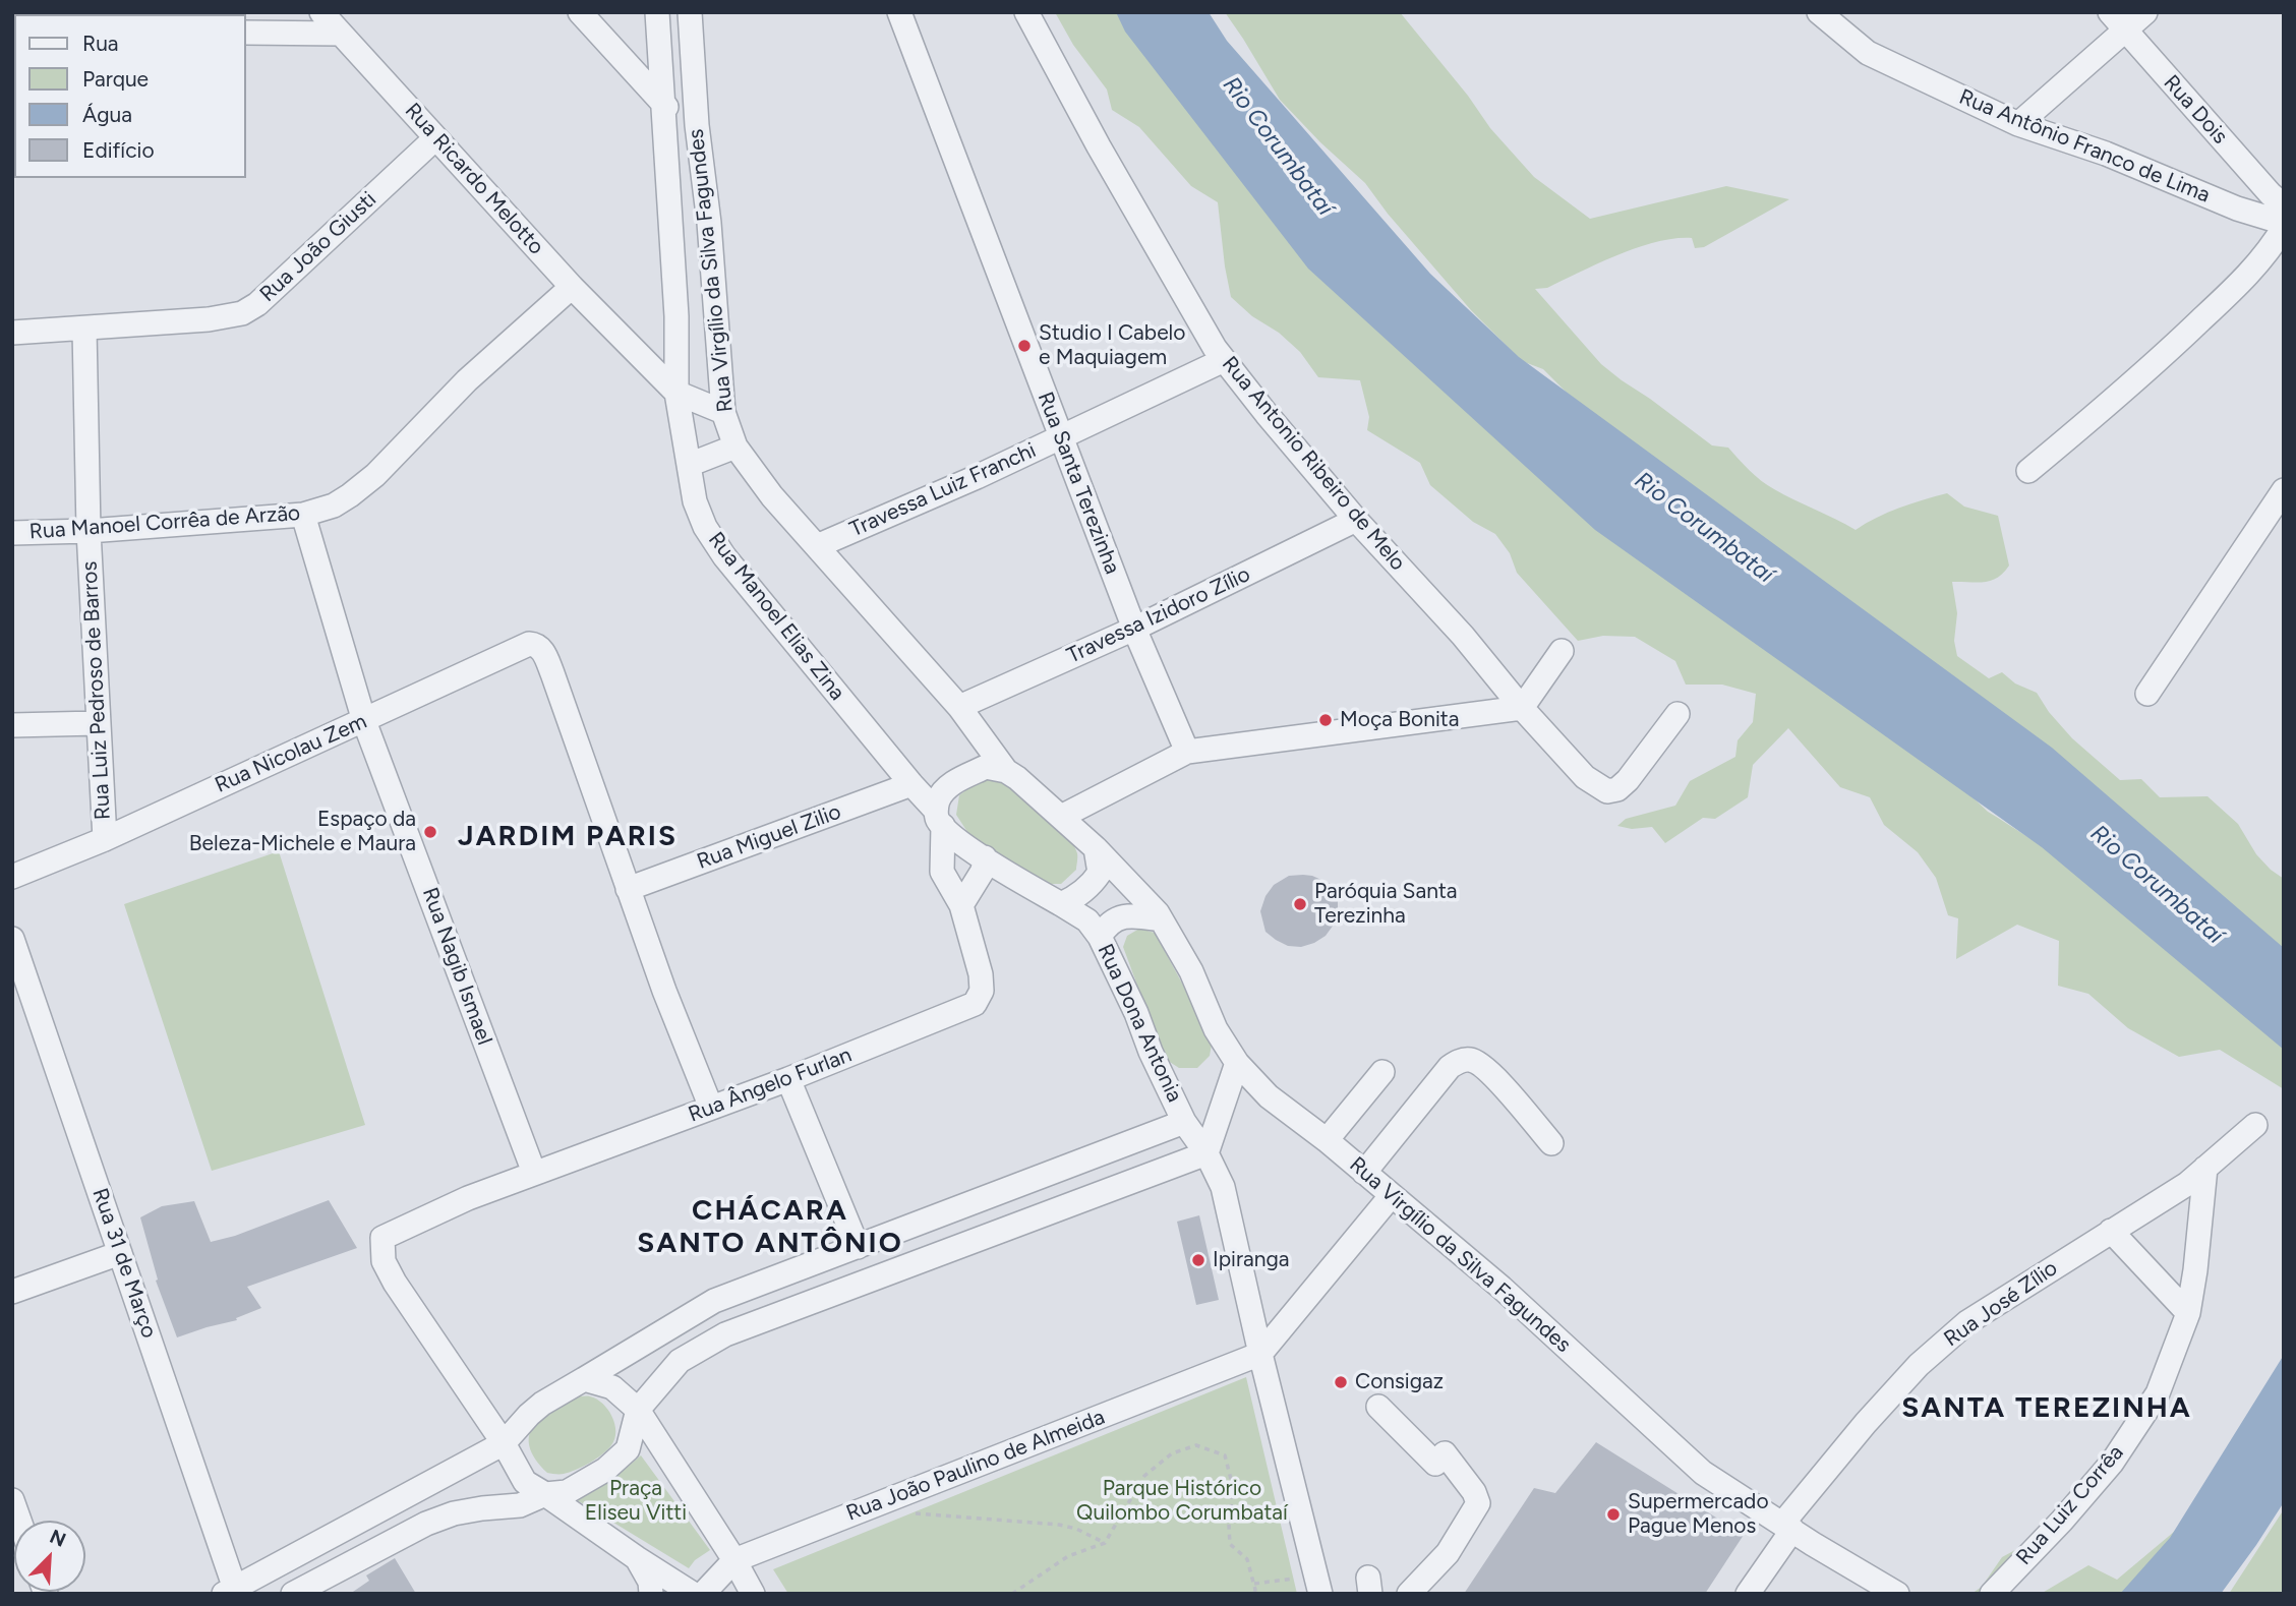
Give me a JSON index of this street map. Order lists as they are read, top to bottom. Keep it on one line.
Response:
{"streets":{"street":["Rua Dois","Rua Antônio Franco de Lima","Rua Ricardo Melotto","Rua João Giusti","Rua Virgílio da Silva Fagundes","Rua Antonio Ribeiro de Melo","Rua Santa Terezinha","Travessa Luiz Franchi","Rua Manoel Corrêa de Arzão","Travessa Izidoro Zílio","Rua Manoel Elias Zina","Rua Luiz Pedroso de Barros","Rua Nicolau Zem","Rua Miguel Zilio","Rua Nagib Ismael","Rua Dona Antonia","Rua Ângelo Furlan","Rua 31 de Março","Rua José Zílio","Rua João Paulino de Almeida","Rua Luiz Corrêa"]},"crossings":[["Rua Ricardo Melotto","Rua João Giusti"],["Rua Ricardo Melotto","Rua Virgílio da Silva Fagundes"],["Rua Ricardo Melotto","Rua Manoel Corrêa de Arzão"],["Rua Ricardo Melotto","Rua Manoel Elias Zina"],["Rua João Giusti","Rua Luiz Pedroso de Barros"],["Rua Virgílio da Silva Fagundes","Travessa Luiz Franchi"],["Rua Virgílio da Silva Fagundes","Travessa Izidoro Zílio"],["Rua Virgílio da Silva Fagundes","Rua Manoel Elias Zina"],["Rua Virgílio da Silva Fagundes","Rua José Zílio"],["Rua Antonio Ribeiro de Melo","Travessa Luiz Franchi"],["Rua Antonio Ribeiro de Melo","Travessa Izidoro Zílio"],["Rua Santa Terezinha","Travessa Luiz Franchi"],["Rua Santa Terezinha","Travessa Izidoro Zílio"],["Rua Manoel Corrêa de Arzão","Rua Luiz Pedroso de Barros"],["Rua Manoel Corrêa de Arzão","Rua Nagib Ismael"],["Rua Manoel Elias Zina","Rua Miguel Zilio"],["Rua Manoel Elias Zina","Rua Dona Antonia"],["Rua Luiz Pedroso de Barros","Rua Nicolau Zem"],["Rua Nicolau Zem","Rua Miguel Zilio"],["Rua Nicolau Zem","Rua Nagib Ismael"],["Rua Nagib Ismael","Rua Ângelo Furlan"],["Rua Dona Antonia","Rua João Paulino de Almeida"],["Rua José Zílio","Rua Luiz Corrêa"]],"districts":["JARDIM PARIS","CHÁCARA SANTO ANTÔNIO","SANTA TEREZINHA"],"water":["Rio Corumbataí"],"parks":["Praça Eliseu Vitti","Parque Histórico Quilombo Corumbataí"],"places":["Studio I Cabelo e Maquiagem","Moça Bonita","Espaço da Beleza-Michele e Maura","Paróquia Santa Terezinha","Ipiranga","Consigaz","Supermercado Pague Menos"],"legend":["Rua","Parque","Água","Edifício"],"north":"top right"}
